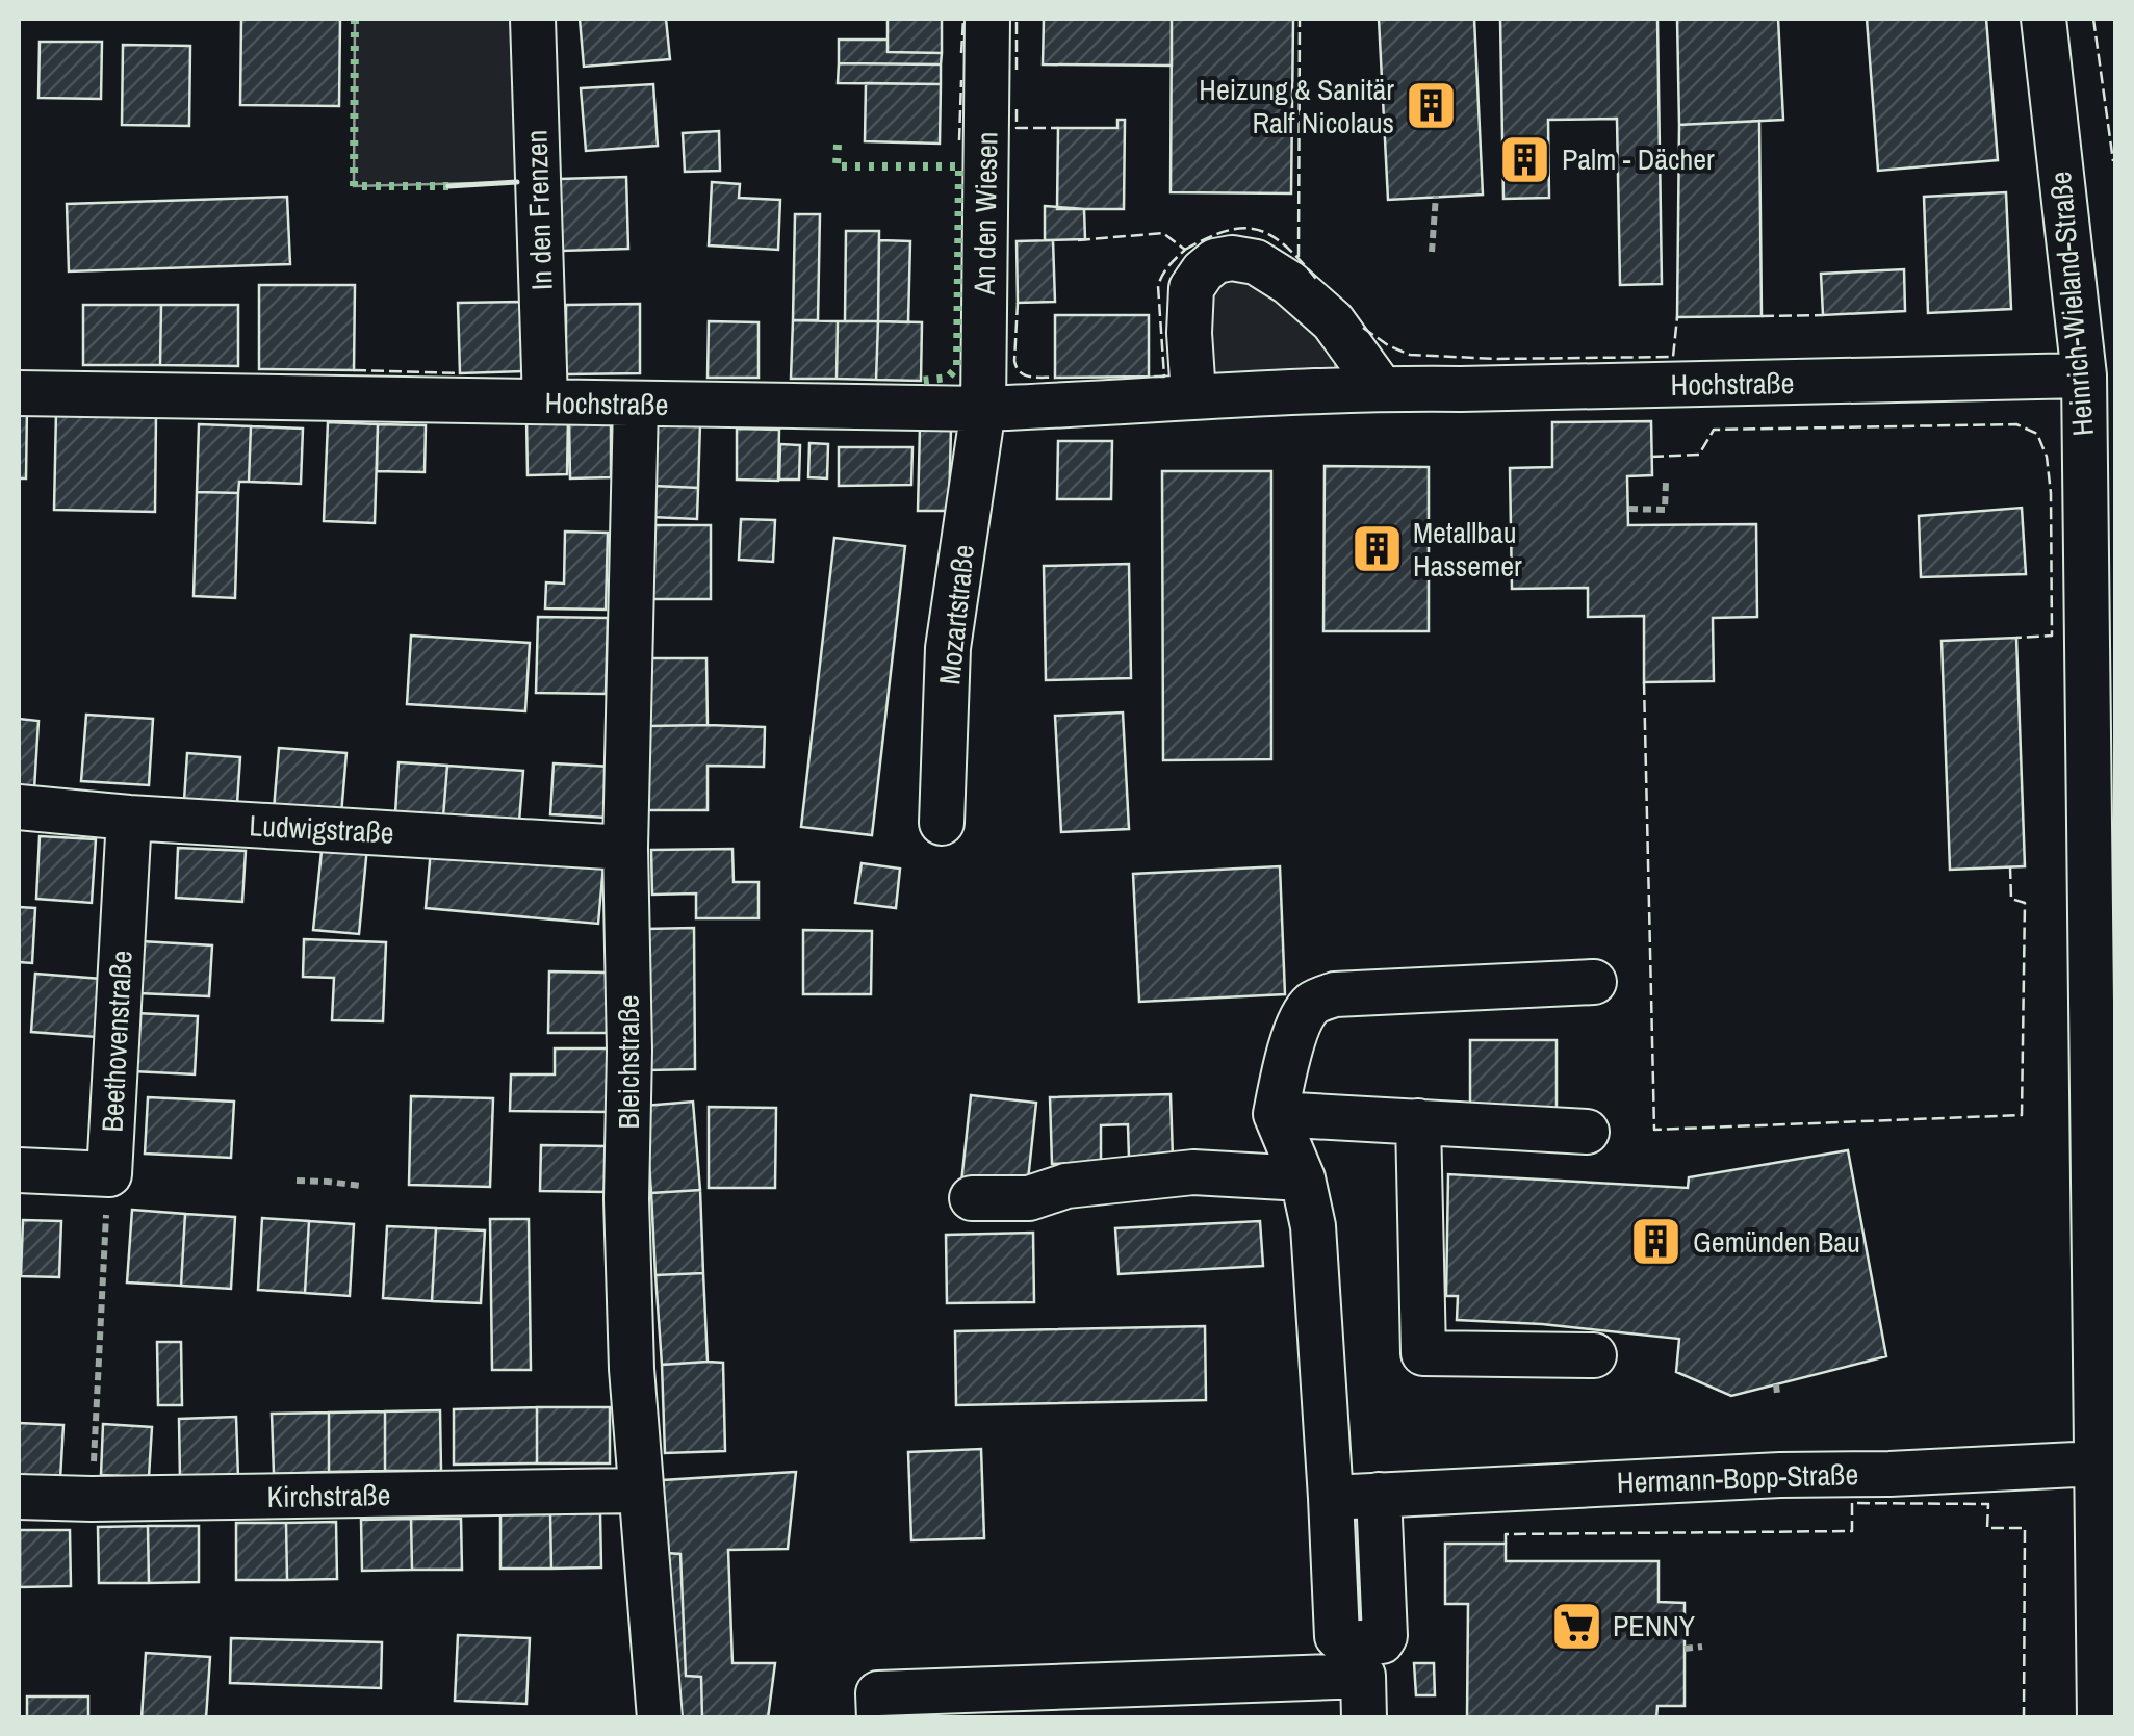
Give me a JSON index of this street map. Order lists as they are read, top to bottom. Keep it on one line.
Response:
{"streets":{"street":["In den Frenzen","An den Wiesen","Heinrich-Wieland-Straße","Hochstraße","Mozartstraße","Ludwigstraße","Beethovenstraße","Bleichstraße","Hermann-Bopp-Straße","Kirchstraße"]},"crossings":[["In den Frenzen","Hochstraße"],["An den Wiesen","Hochstraße"],["An den Wiesen","Mozartstraße"],["Heinrich-Wieland-Straße","Hochstraße"],["Heinrich-Wieland-Straße","Hermann-Bopp-Straße"],["Hochstraße","Mozartstraße"],["Hochstraße","Bleichstraße"],["Ludwigstraße","Beethovenstraße"],["Ludwigstraße","Bleichstraße"],["Bleichstraße","Kirchstraße"]],"places":{"building":["Heizung & Sanitär Ralf Nicolaus","Palm - Dächer","Metallbau Hassemer","Gemünden Bau"],"supermarket":["PENNY"]}}
